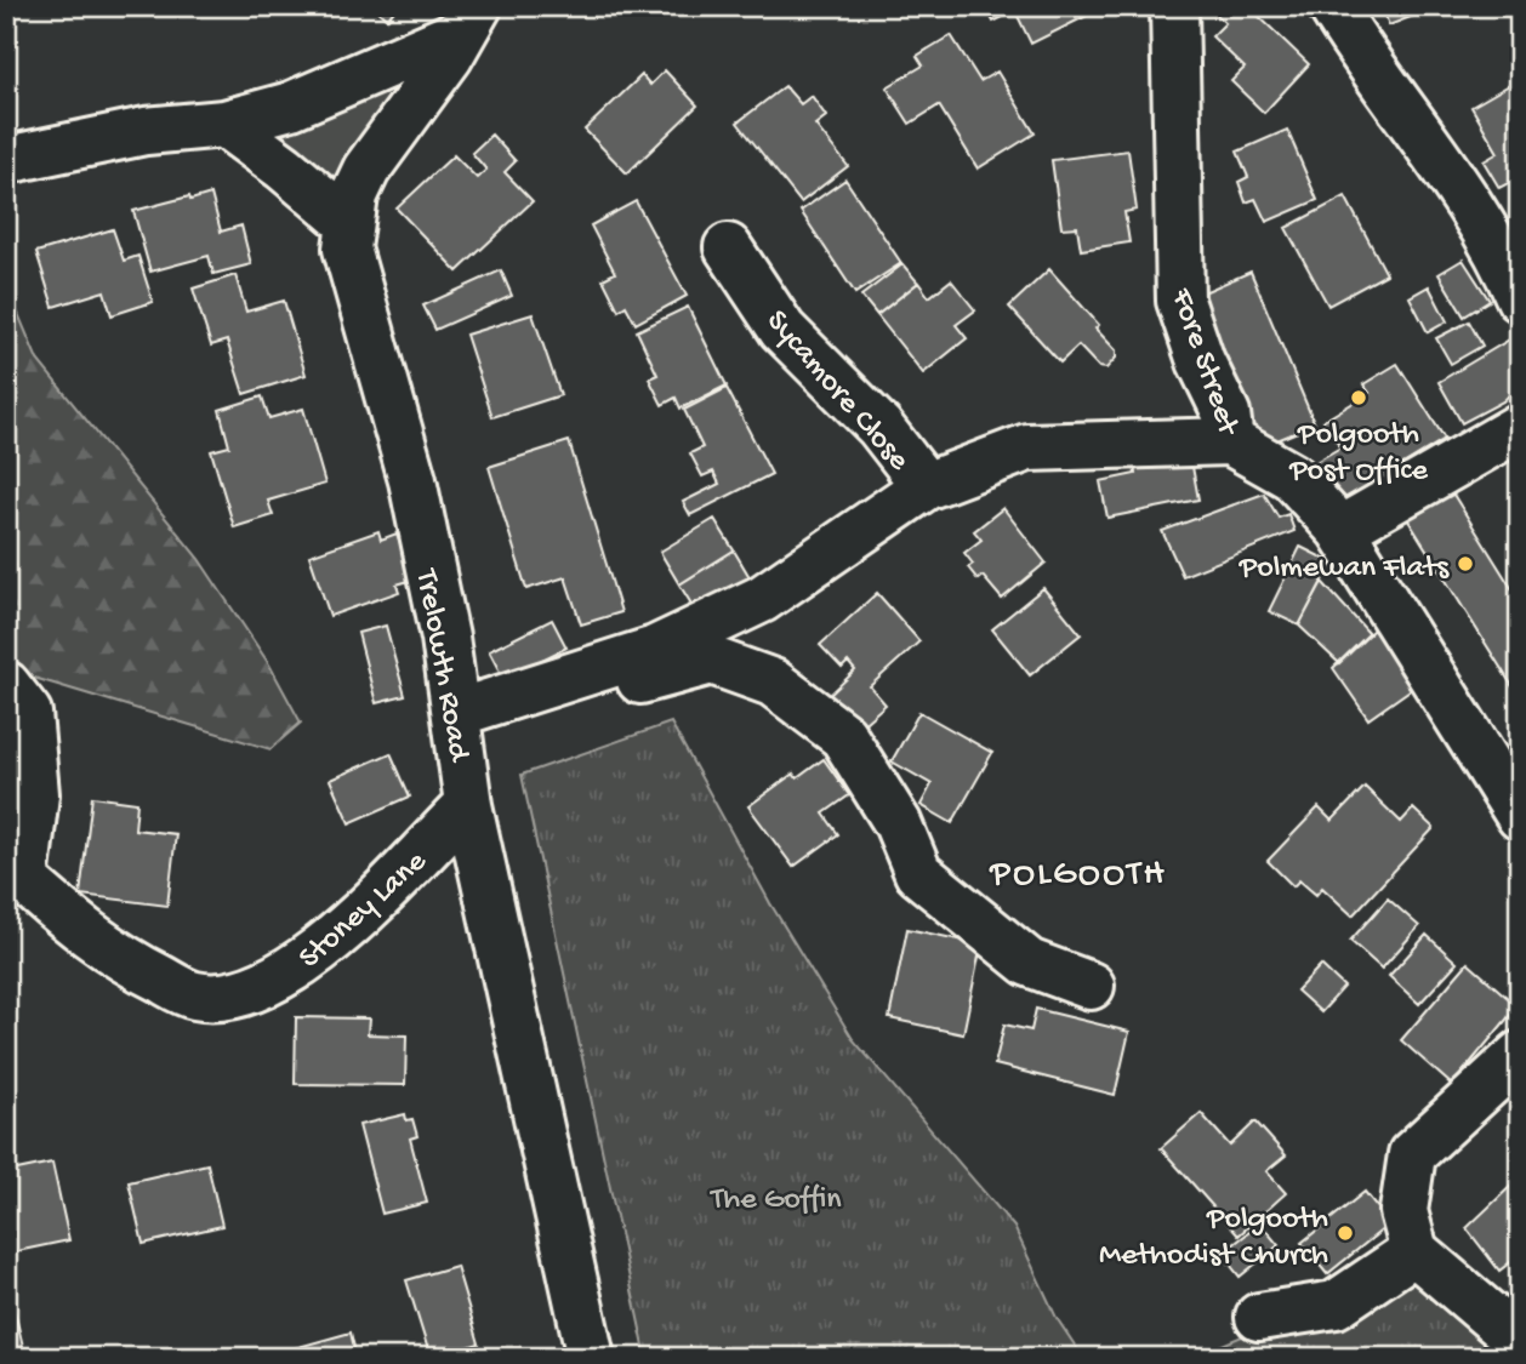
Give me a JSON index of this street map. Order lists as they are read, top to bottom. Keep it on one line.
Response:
{"streets":{"street":["Fore Street","Sycamore Close","Trelowth Road","Stoney Lane"]},"crossings":[["Trelowth Road","Stoney Lane"]],"districts":["POLGOOTH"],"parks":["The Goffin"],"places":["Polgooth Post Office","Polmewan Flats","Polgooth Methodist Church"]}
